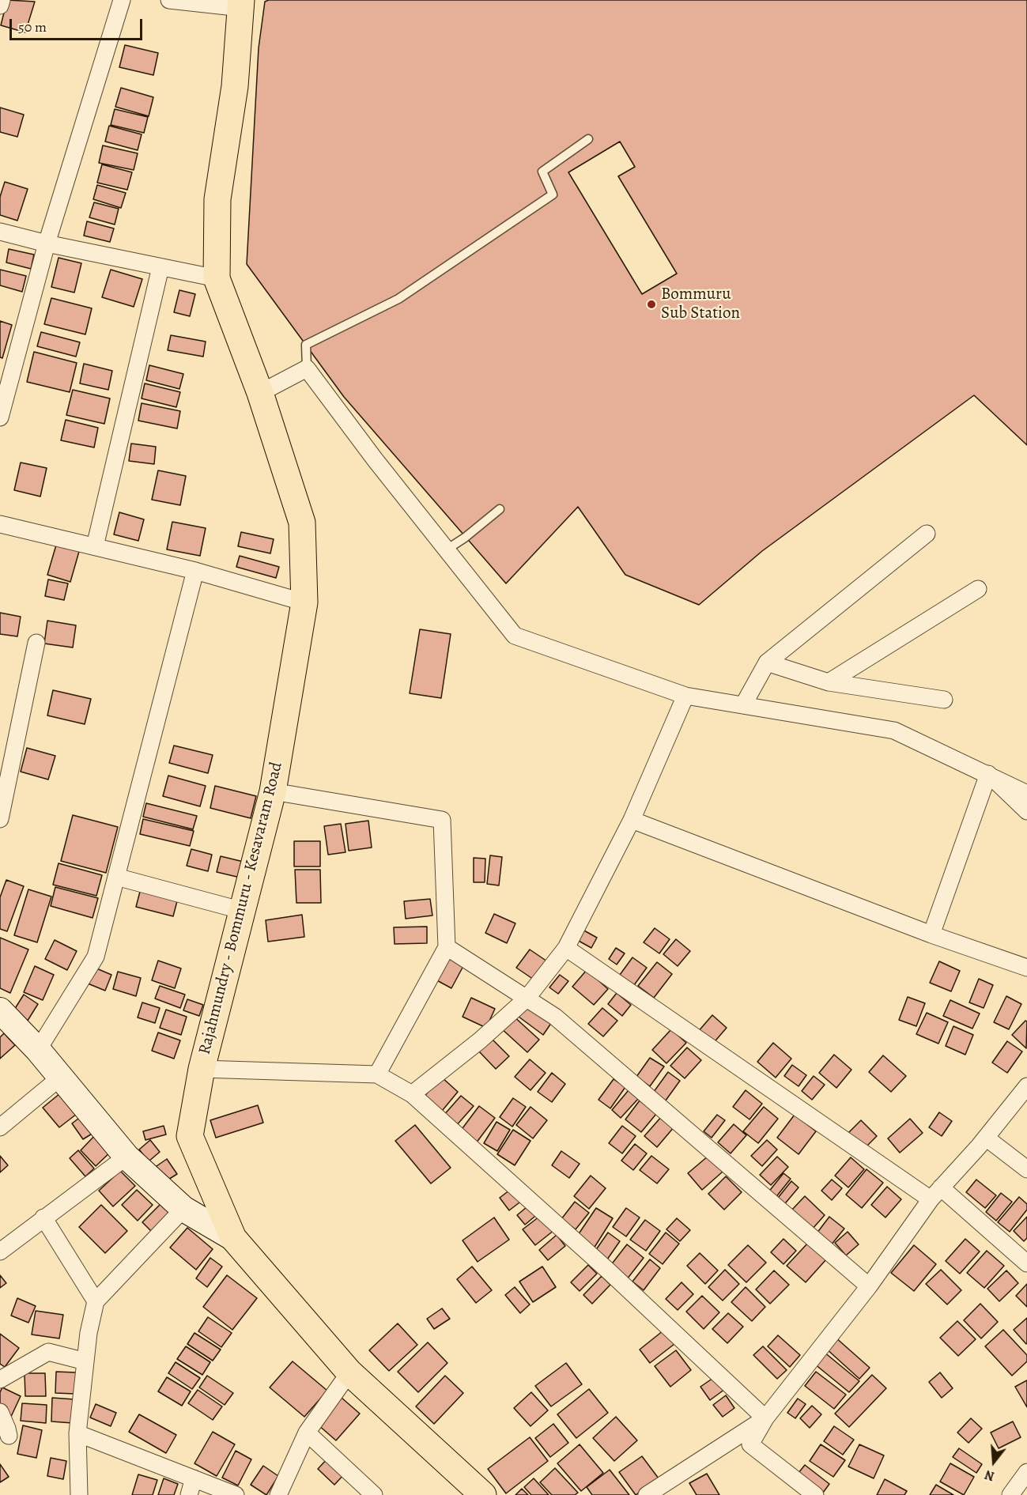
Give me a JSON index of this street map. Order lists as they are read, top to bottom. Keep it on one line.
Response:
{"streets":{"main road":["Rajahmundry - Bommuru - Kesavaram Road"]},"places":["Bommuru Sub Station"],"scale_bar":"50 m","north":"bottom"}
